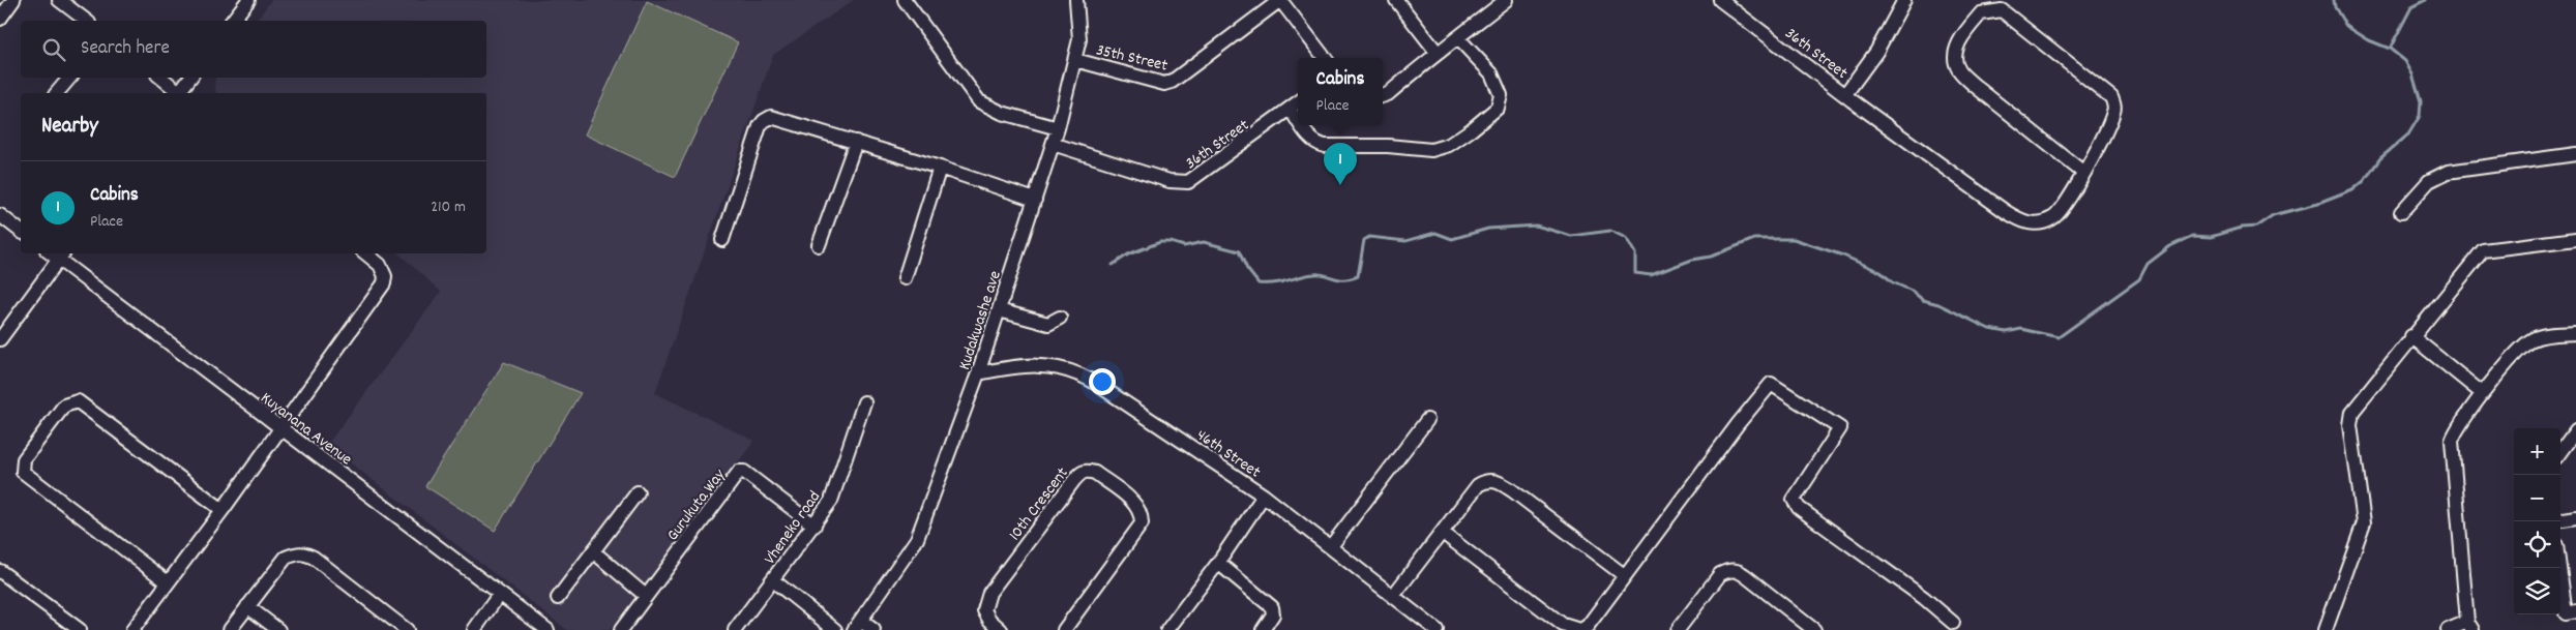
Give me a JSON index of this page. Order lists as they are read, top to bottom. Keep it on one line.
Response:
{"streets":{"street":["36th Street","35th Street","Kudakwashe ave","Kuyanana Avenue","46th Street","10th Crescent","Gurukuta Way","Vheneko road"]},"crossings":[["36th Street","Kudakwashe ave"],["35th Street","Kudakwashe ave"],["Kudakwashe ave","46th Street"],["Gurukuta Way","Vheneko road"]],"page":{"search":"Search here","popup":["Cabins","Place"],"heading":"Nearby","pins":"1","list":[{"mark":"1","name":"Cabins","note":"Place","value":"210 m"}],"map_buttons":["+","−"]}}
